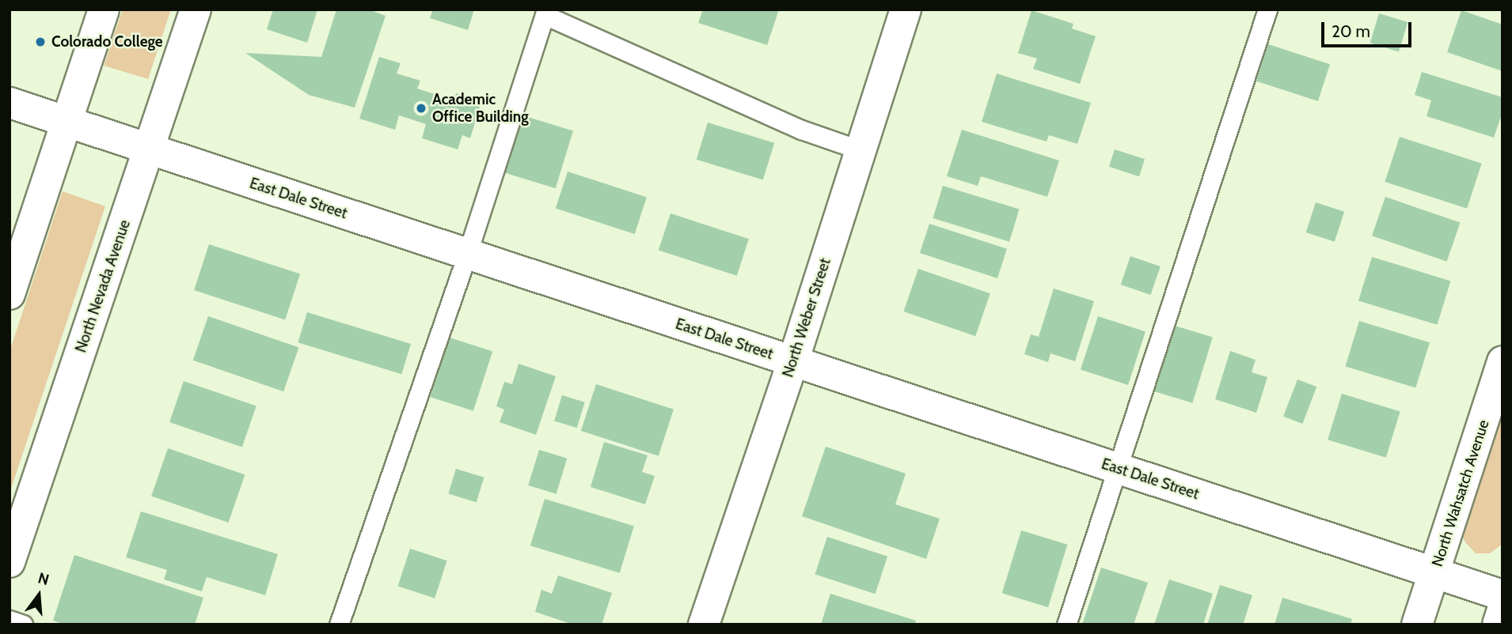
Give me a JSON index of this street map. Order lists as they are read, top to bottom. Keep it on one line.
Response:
{"streets":{"street":["East Dale Street","North Nevada Avenue","North Weber Street","North Wahsatch Avenue"]},"crossings":[["East Dale Street","North Nevada Avenue"],["East Dale Street","North Weber Street"],["East Dale Street","North Wahsatch Avenue"]],"places":["Colorado College","Academic Office Building"],"scale_bar":"20 m","north":"top"}
